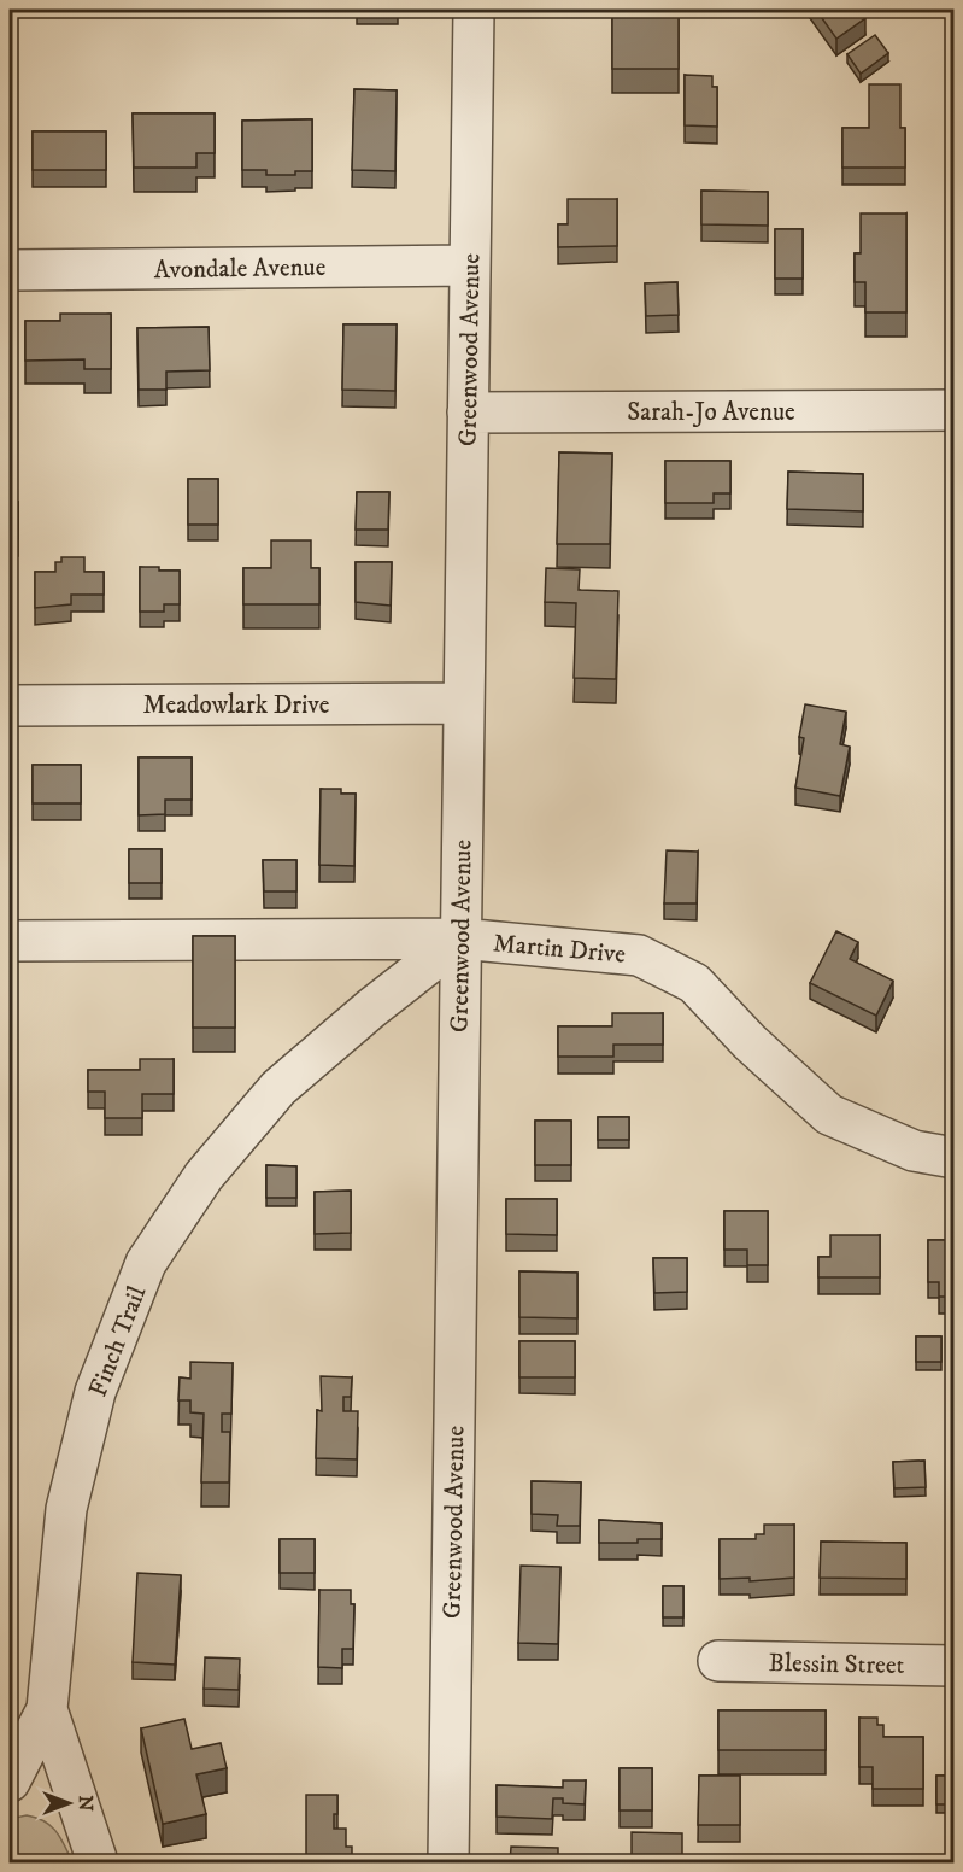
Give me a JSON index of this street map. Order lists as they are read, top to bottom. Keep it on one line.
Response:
{"streets":{"street":["Avondale Avenue","Greenwood Avenue","Sarah-Jo Avenue","Meadowlark Drive","Martin Drive","Finch Trail","Blessin Street"]},"crossings":[["Avondale Avenue","Greenwood Avenue"],["Greenwood Avenue","Sarah-Jo Avenue"],["Greenwood Avenue","Meadowlark Drive"],["Greenwood Avenue","Martin Drive"],["Greenwood Avenue","Finch Trail"],["Martin Drive","Finch Trail"]],"north":"right"}
